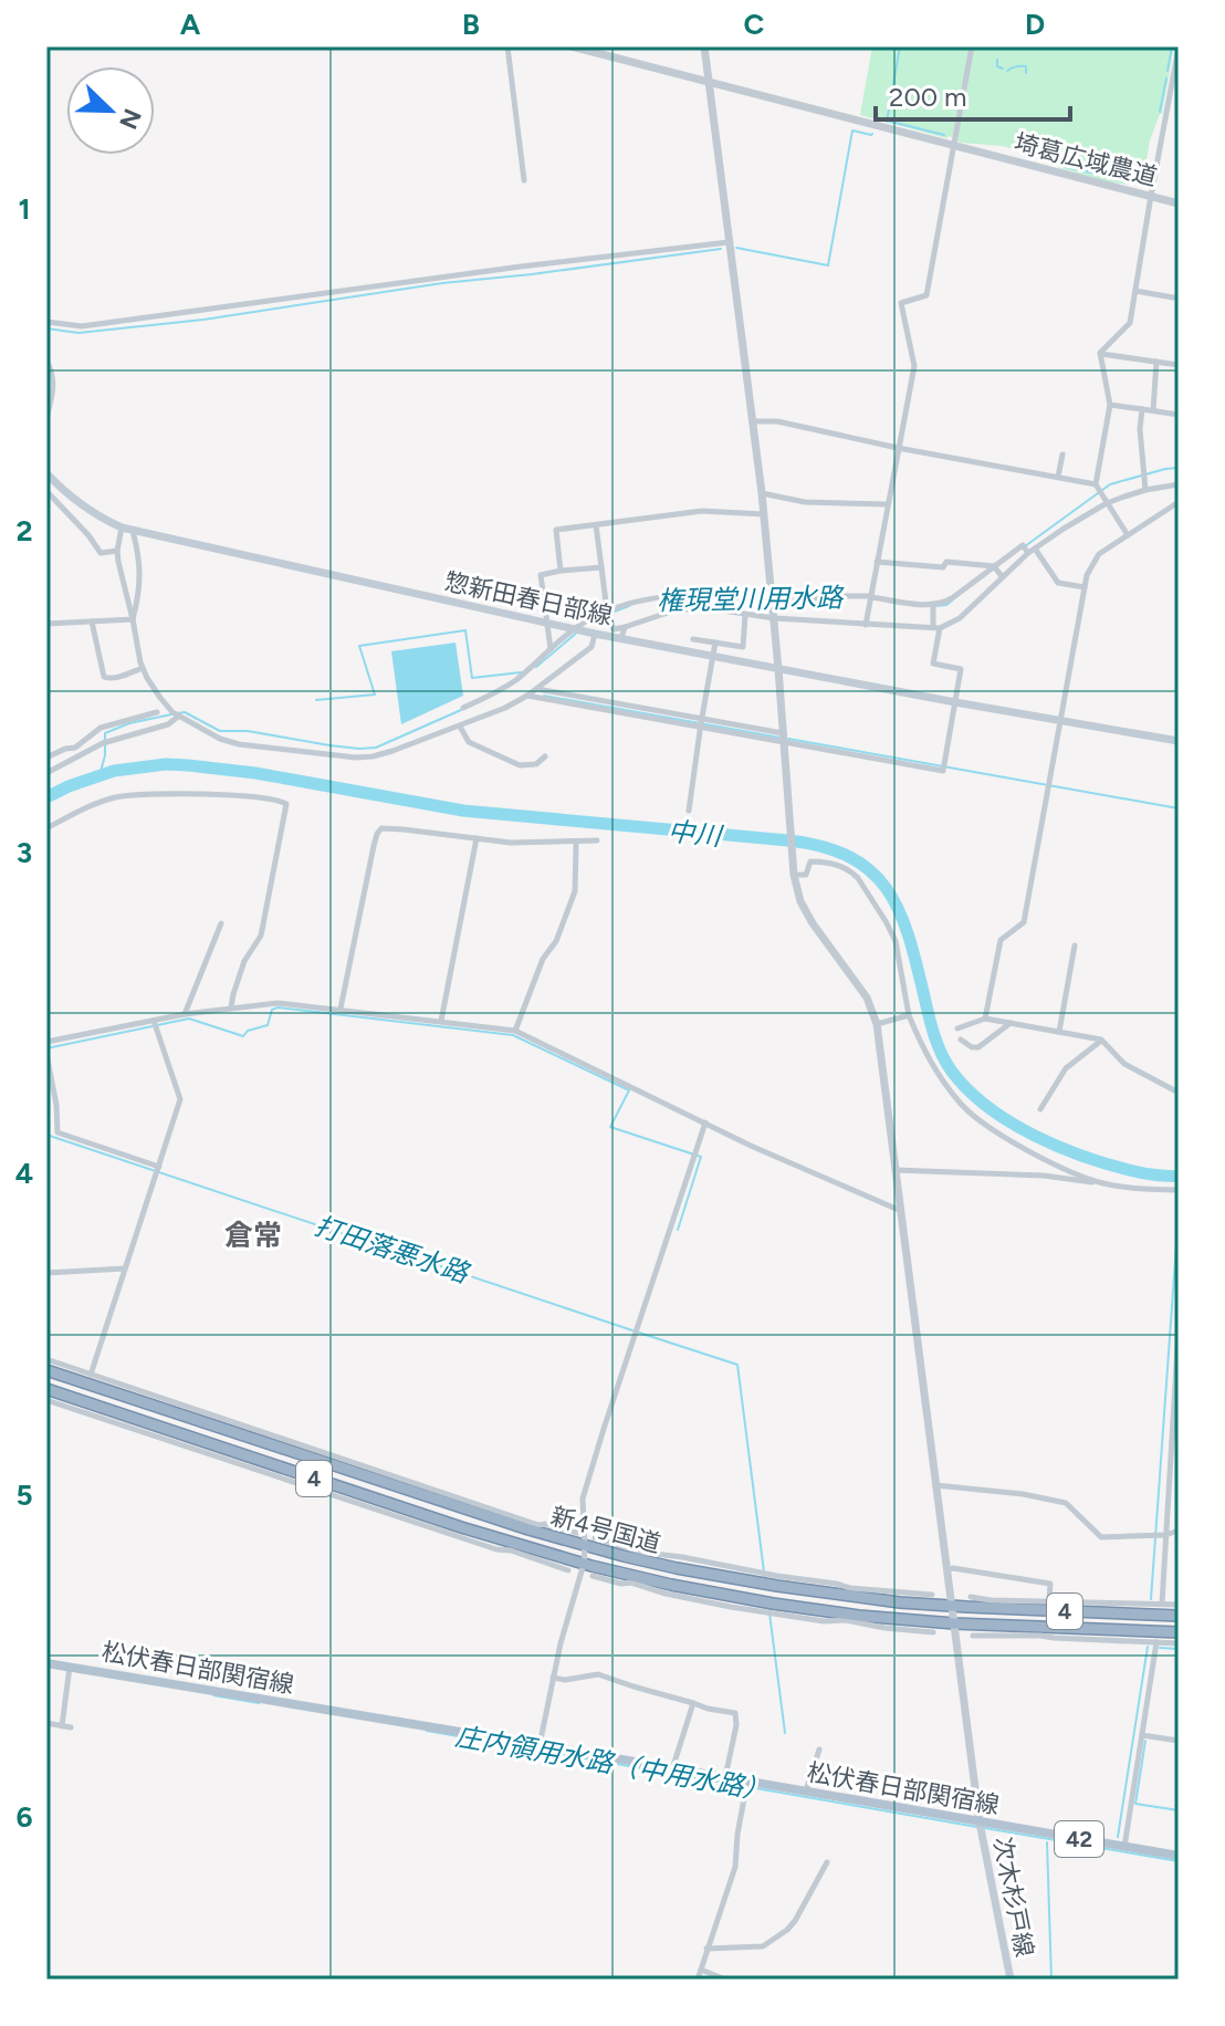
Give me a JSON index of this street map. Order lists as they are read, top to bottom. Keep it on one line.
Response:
{"streets":{"highway":["4","新4号国道"],"main road":["惣新田春日部線","松伏春日部関宿線","42","次木杉戸線"],"street":["埼葛広域農道"]},"crossings":[["松伏春日部関宿線","次木杉戸線"]],"districts":["倉常"],"water":["権現堂川用水路","中川","打田落悪水路","庄内領用水路（中用水路）"],"scale_bar":"200 m","north":"bottom right","grid":{"columns":["A","B","C","D"],"rows":["1","2","3","4","5","6"]}}
